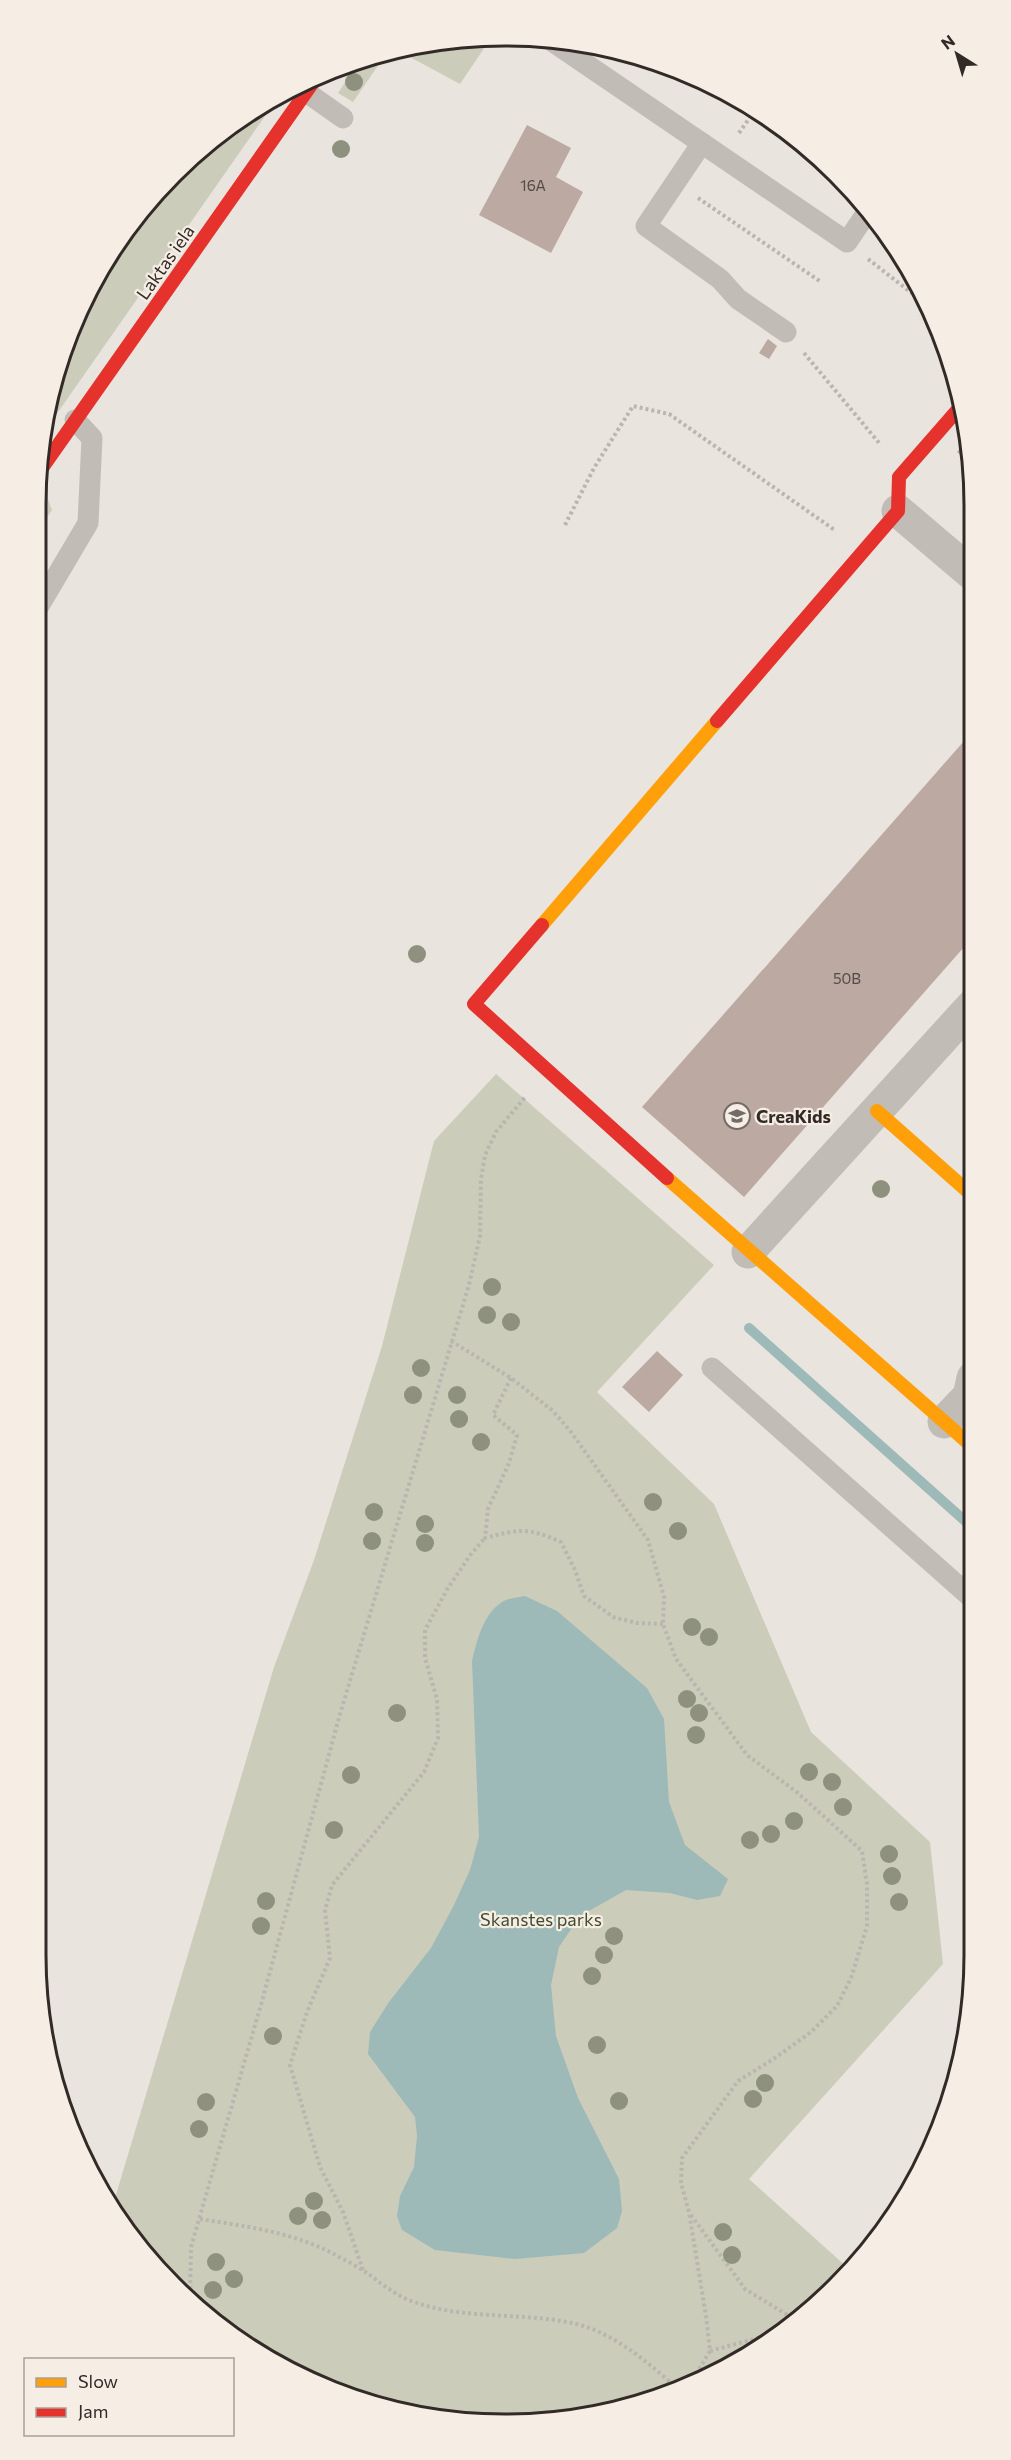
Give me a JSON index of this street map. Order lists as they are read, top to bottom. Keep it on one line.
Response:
{"streets":{"street":["Laktas iela"]},"parks":["Skanstes parks"],"places":{"school or university":["CreaKids"]},"house_numbers":["16A","50B"],"legend":["Slow","Jam"],"north":"top left"}
